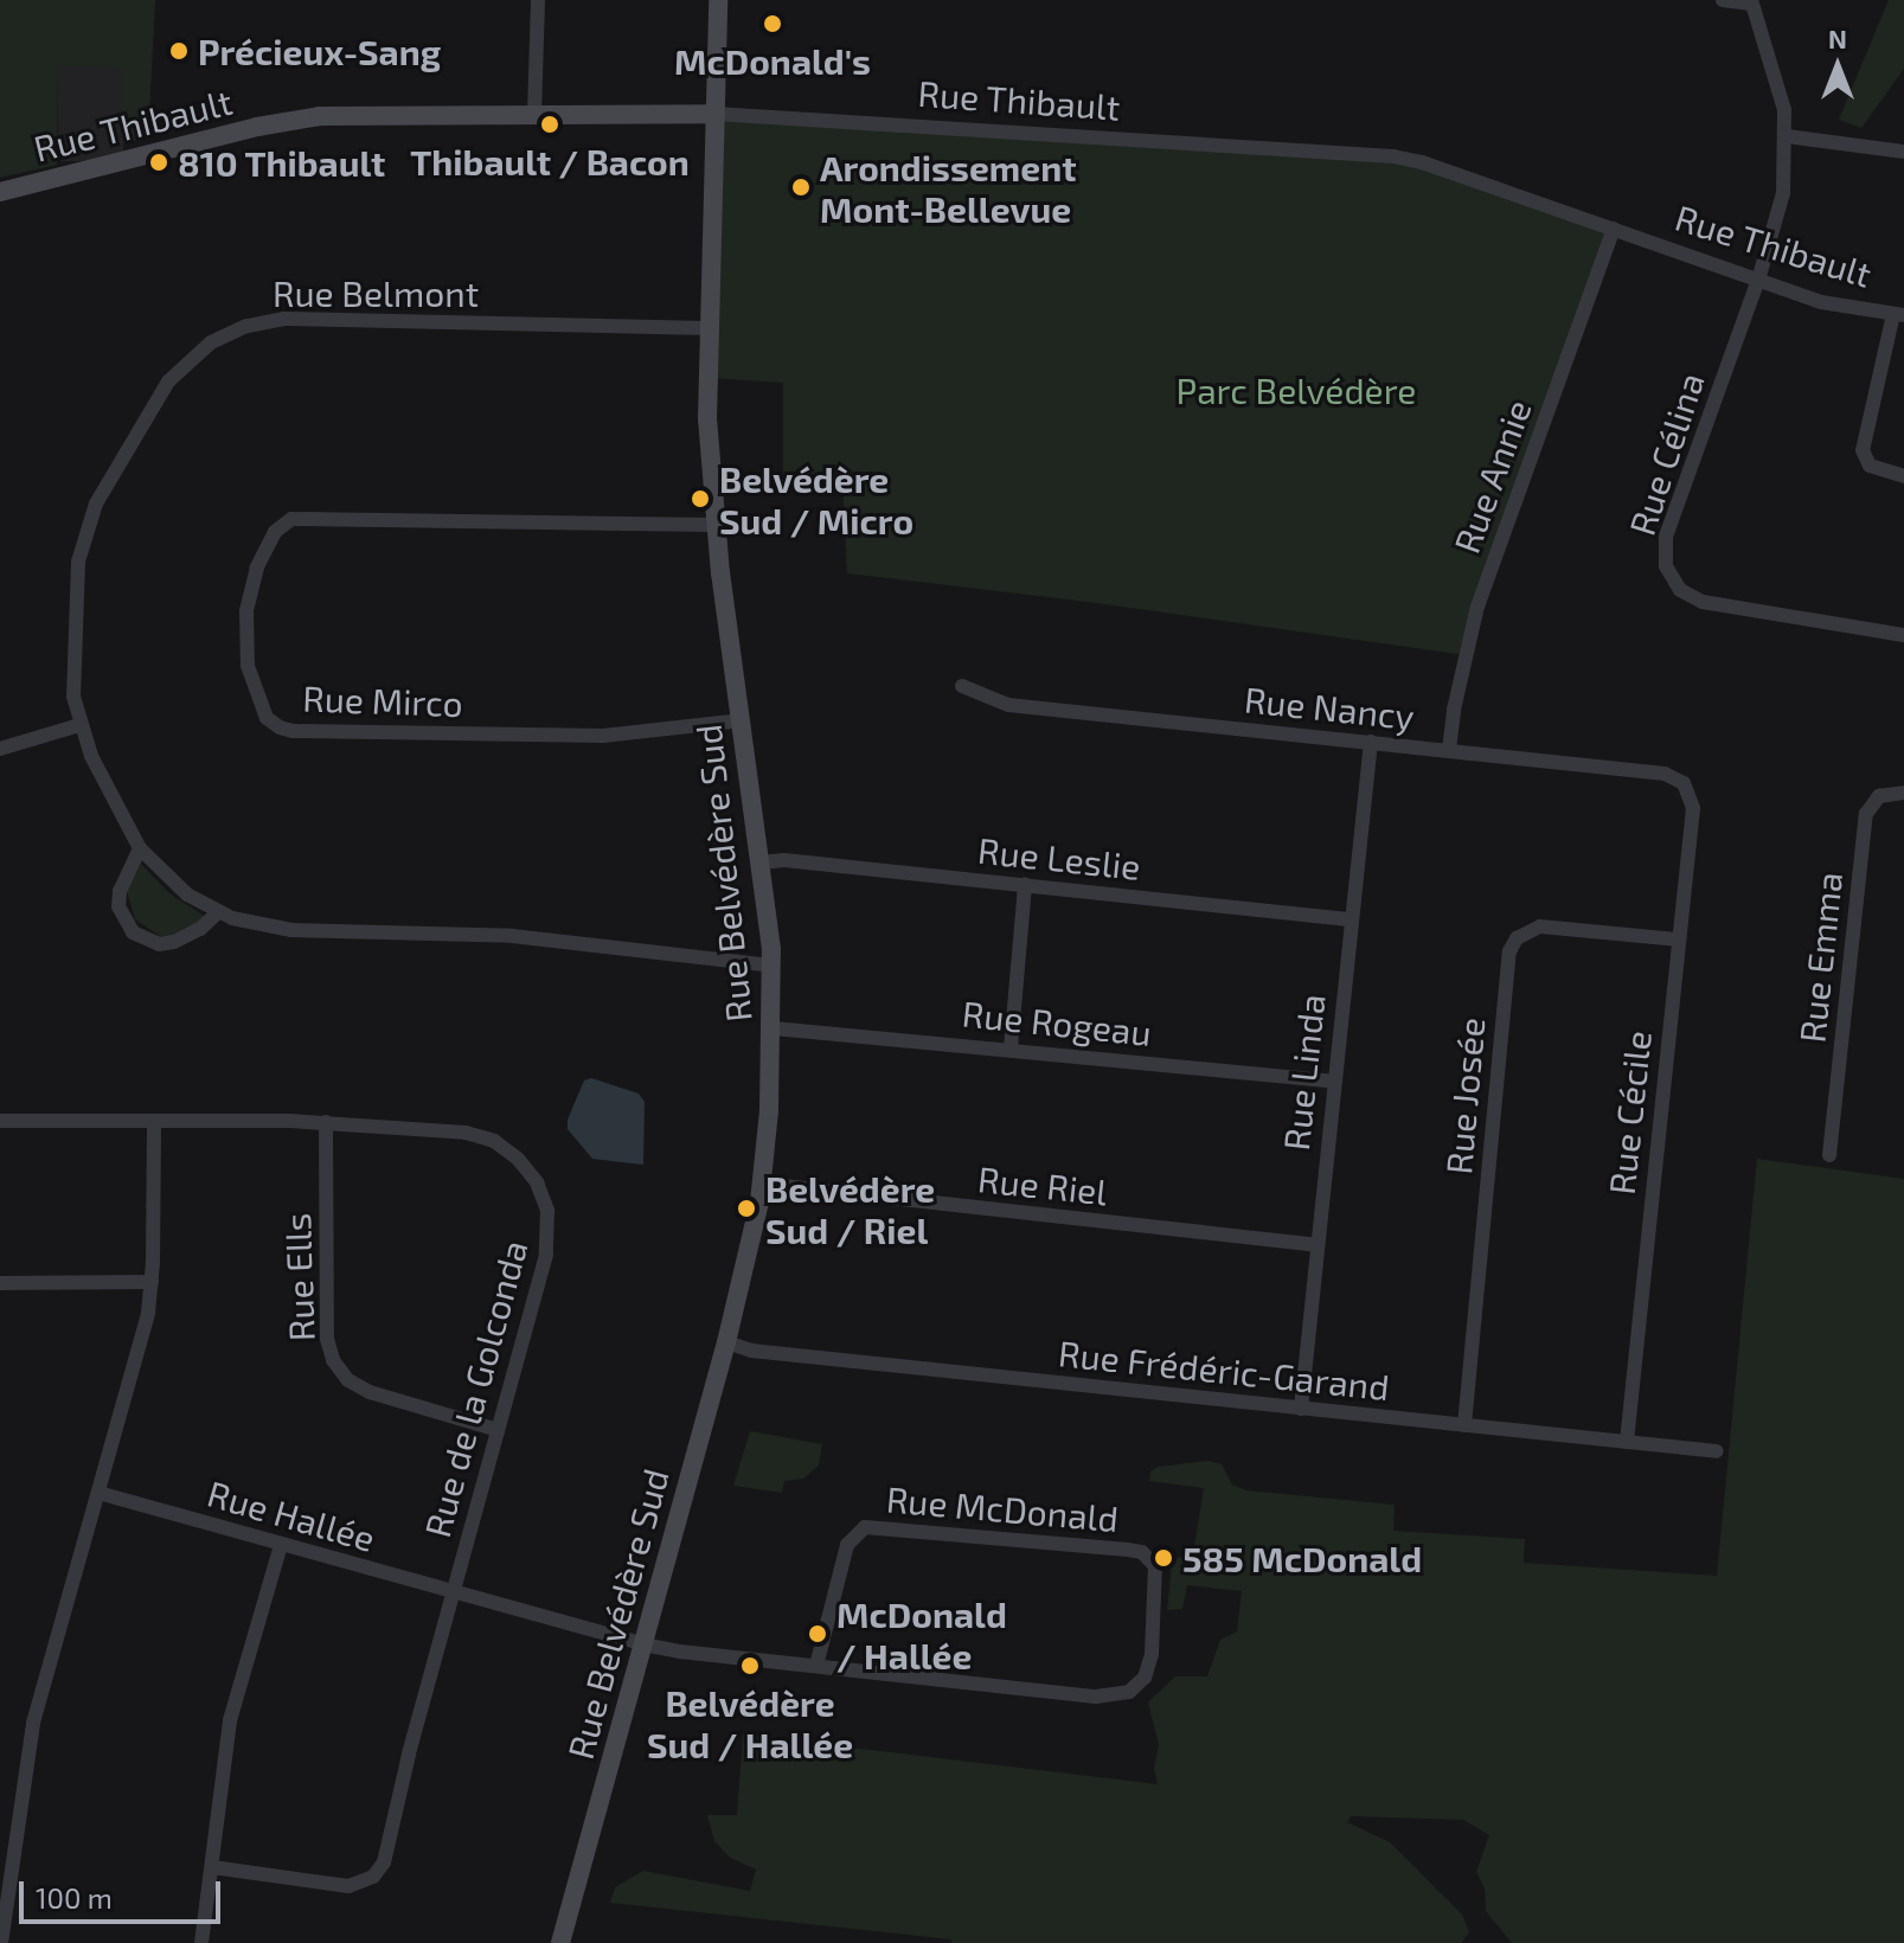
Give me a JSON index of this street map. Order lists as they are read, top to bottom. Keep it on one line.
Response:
{"streets":{"street":["Rue Thibault","Rue Belmont","Rue Célina","Rue Annie","Rue Mirco","Rue Nancy","Rue Leslie","Rue Belvédère Sud","Rue Emma","Rue Rogeau","Rue Linda","Rue Josée","Rue Cécile","Rue Riel","Rue Ells","Rue Frédéric-Garand","Rue de la Golconda","Rue McDonald","Rue Hallée"]},"crossings":[["Rue Thibault","Rue Célina"],["Rue Thibault","Rue Annie"],["Rue Thibault","Rue Belvédère Sud"],["Rue Belmont","Rue Belvédère Sud"],["Rue Annie","Rue Nancy"],["Rue Mirco","Rue Belvédère Sud"],["Rue Nancy","Rue Linda"],["Rue Nancy","Rue Cécile"],["Rue Leslie","Rue Belvédère Sud"],["Rue Leslie","Rue Linda"],["Rue Belvédère Sud","Rue Rogeau"],["Rue Belvédère Sud","Rue Riel"],["Rue Belvédère Sud","Rue Frédéric-Garand"],["Rue Belvédère Sud","Rue Hallée"],["Rue Rogeau","Rue Linda"],["Rue Linda","Rue Riel"],["Rue Linda","Rue Frédéric-Garand"],["Rue Josée","Rue Cécile"],["Rue Josée","Rue Frédéric-Garand"],["Rue Cécile","Rue Frédéric-Garand"],["Rue Ells","Rue de la Golconda"],["Rue de la Golconda","Rue Hallée"],["Rue McDonald","Rue Hallée"]],"parks":["Parc Belvédère"],"places":["McDonald's","Précieux-Sang","Thibault / Bacon","810 Thibault","Arondissement Mont-Bellevue","Belvédère Sud / Micro","Belvédère Sud / Riel","585 McDonald","McDonald / Hallée","Belvédère Sud / Hallée"],"scale_bar":"100 m","north":"top"}
